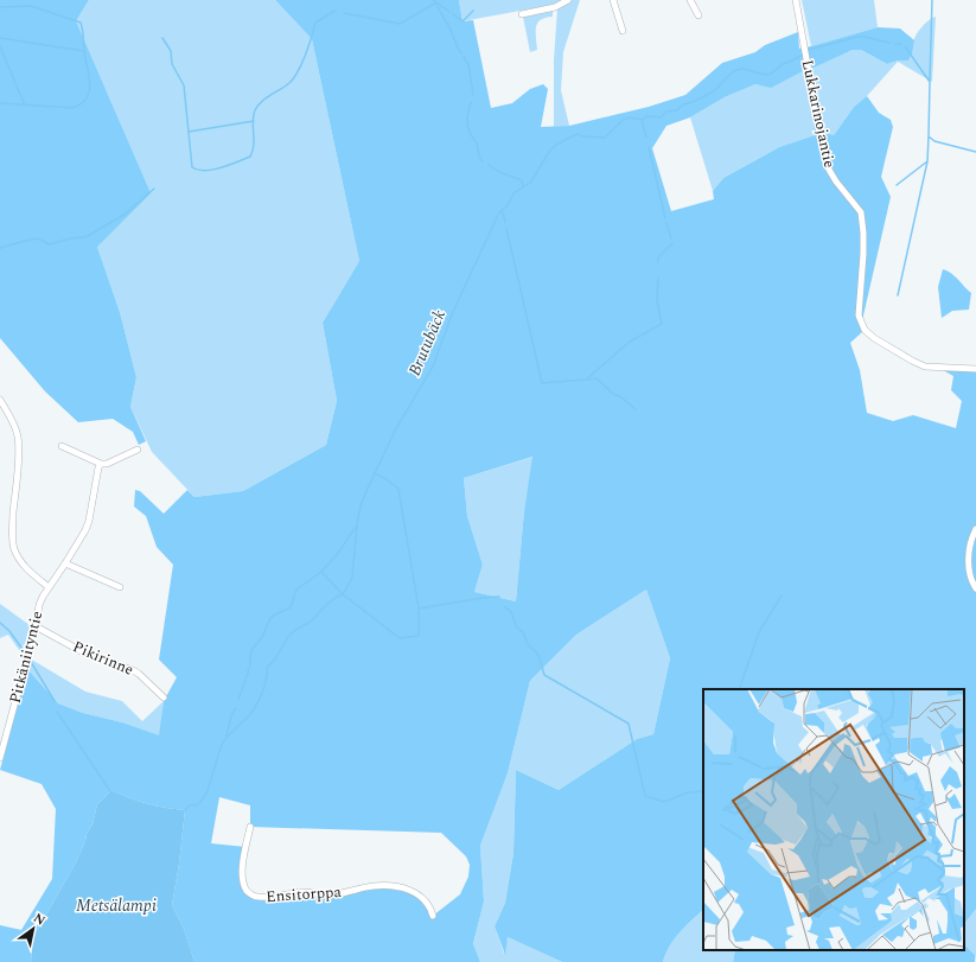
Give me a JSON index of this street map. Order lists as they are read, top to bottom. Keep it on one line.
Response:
{"streets":{"street":["Lukkarinojantie","Pitkäniityntie","Pikirinne","Ensitorppa"]},"crossings":[["Pitkäniityntie","Pikirinne"]],"water":["Brutubäck","Metsälampi"],"north":"top right"}
